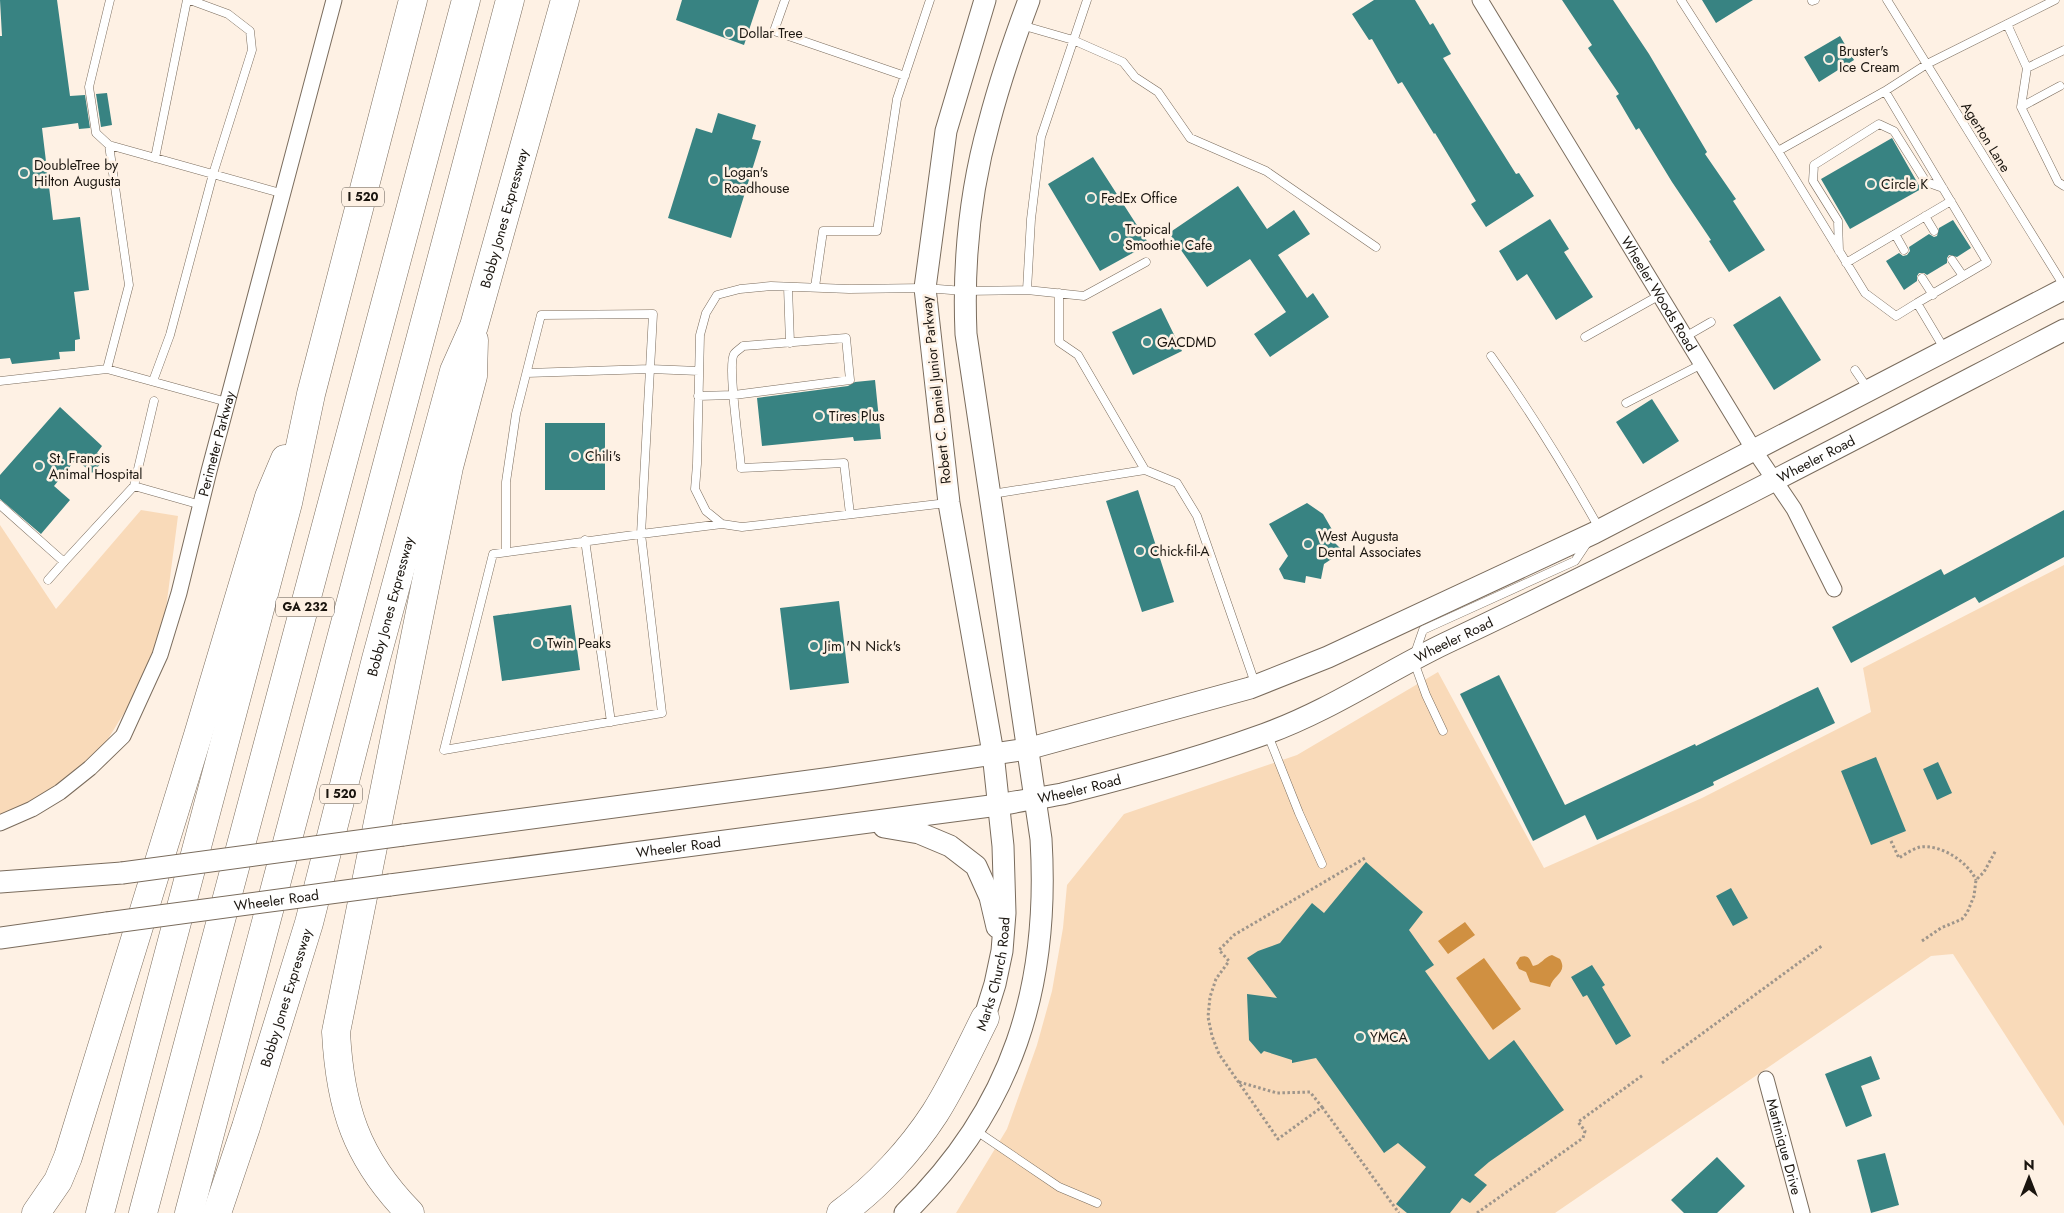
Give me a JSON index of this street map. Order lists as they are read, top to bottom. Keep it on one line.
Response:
{"streets":{"highway":["I 520","Bobby Jones Expressway","GA 232"],"main road":["Robert C. Daniel Junior Parkway","Wheeler Road","Marks Church Road"],"street":["Wheeler Woods Road","Perimeter Parkway","Martinique Drive"],"lane":["Agerton Lane"]},"crossings":[["Wheeler Woods Road","Wheeler Road"],["Robert C. Daniel Junior Parkway","Marks Church Road"],["Wheeler Road","Marks Church Road"]],"places":["Dollar Tree","Bruster's Ice Cream","DoubleTree by Hilton Augusta","Logan's Roadhouse","Circle K","FedEx Office","Tropical Smoothie Cafe","GACDMD","Tires Plus","Chili's","St. Francis Animal Hospital","West Augusta Dental Associates","Chick-fil-A","Twin Peaks","Jim 'N Nick's","YMCA"],"north":"top"}
